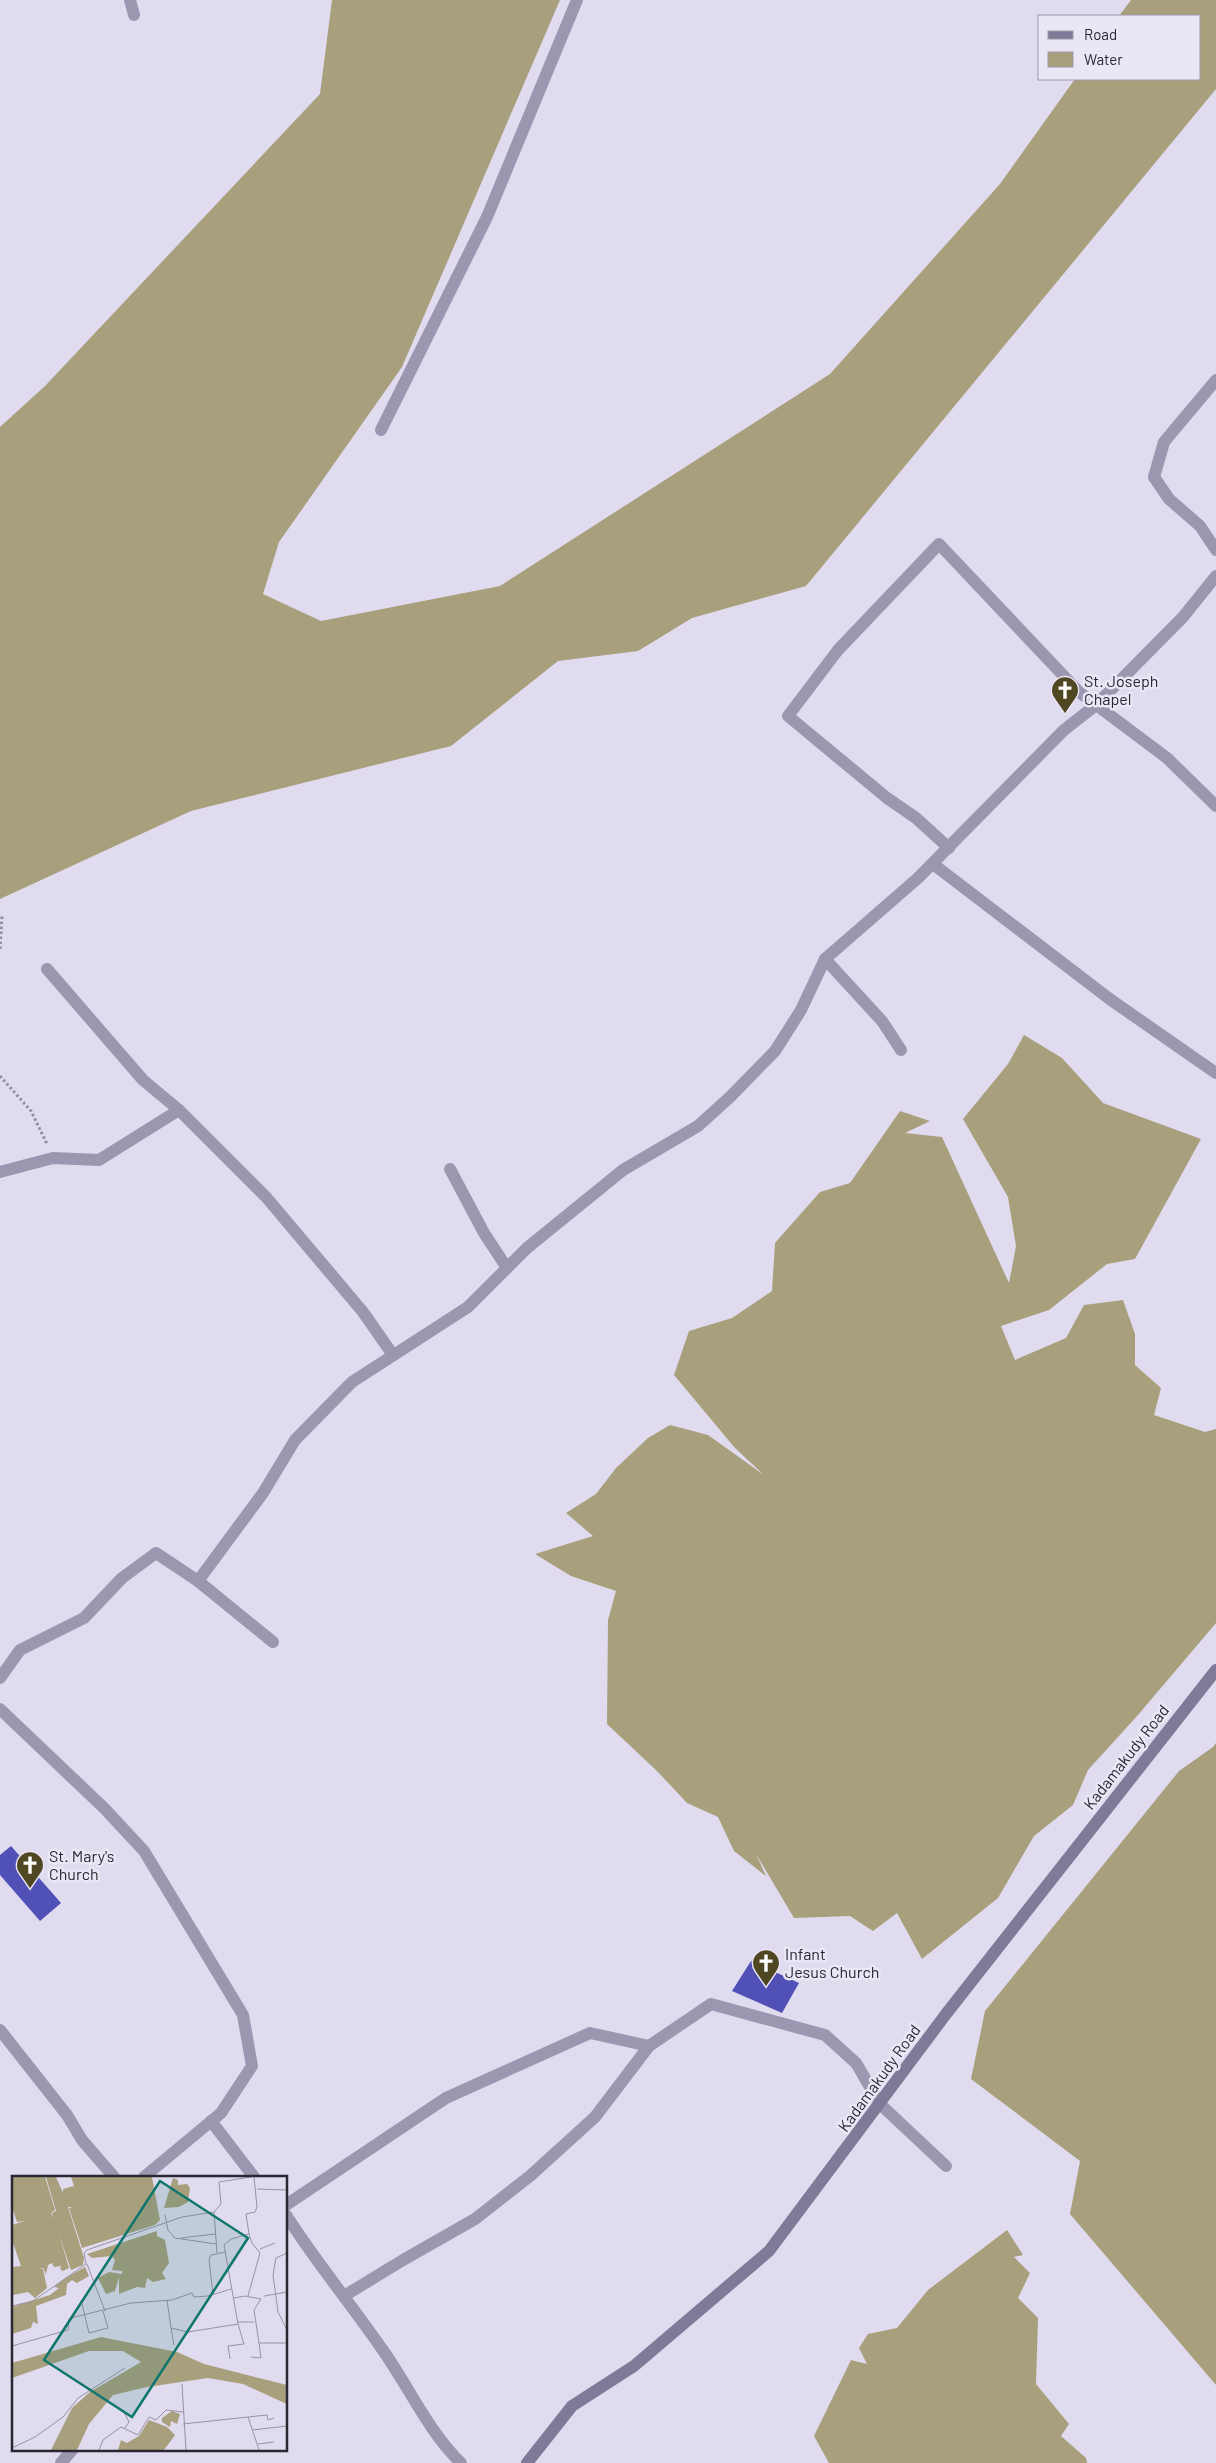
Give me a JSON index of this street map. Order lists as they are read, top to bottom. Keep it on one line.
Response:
{"streets":{"street":["Kadamakudy Road"]},"places":{"church":["St. Joseph Chapel","St. Mary's Church","Infant Jesus Church"]},"legend":["Road","Water"]}
